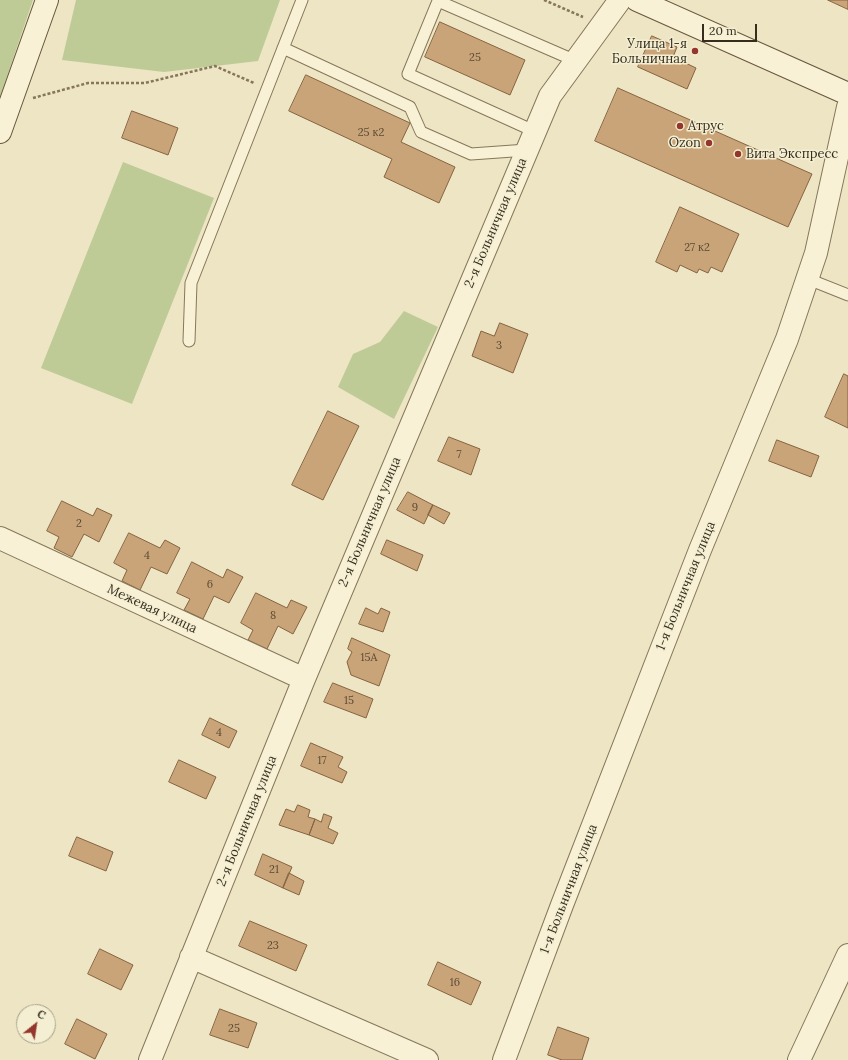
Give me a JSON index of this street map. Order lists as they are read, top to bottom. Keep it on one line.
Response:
{"streets":{"street":["2-я Больничная улица","1-я Больничная улица","Межевая улица"]},"crossings":[["2-я Больничная улица","Межевая улица"]],"places":["Улица 1-я Больничная","Атрус","Ozon","Вита Экспресс"],"house_numbers":["25","25 к2","27 к2","3","7","9","2","4","6","8","15А","15","4","17","21","23","16","25"],"scale_bar":"20 m","north":"top right"}
